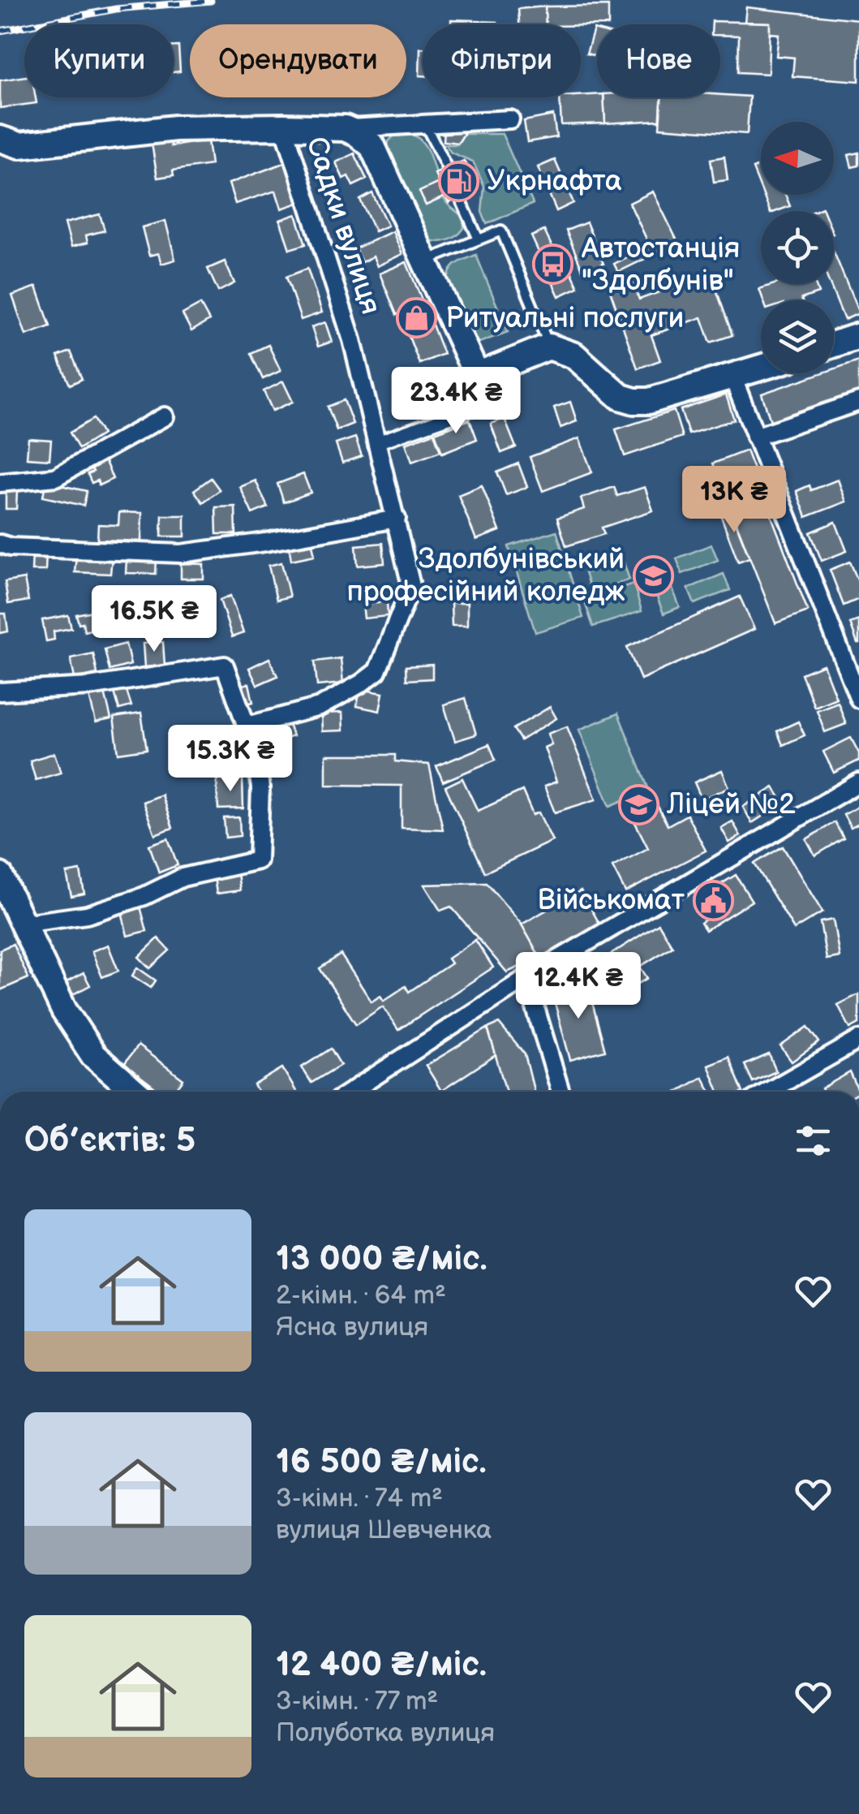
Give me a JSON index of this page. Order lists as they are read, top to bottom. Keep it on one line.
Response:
{"streets":{"street":["Садки вулиця"]},"places":{"fuel station":["Укрнафта"],"bus stop":["Автостанція \"Здолбунів\""],"shop":["Ритуальнi послуги"],"school or university":["Здолбунівський професійний коледж","Ліцей №2"],"public building":["Вiйськомат"]},"north":"left","page":{"chip":["Купити","Орендувати","Фільтри","Нове"],"price":["23.4K ₴","13K ₴","16.5K ₴","15.3K ₴","12.4K ₴"],"heading":"Об’єктів: 5","list":[{"name":"13 000 ₴/міс.","note":"2-кімн. · 64 m² · Ясна вулиця"},{"name":"16 500 ₴/міс.","note":"3-кімн. · 74 m² · вулиця Шевченка"},{"name":"12 400 ₴/міс.","note":"3-кімн. · 77 m² · Полуботка вулиця"}]}}
